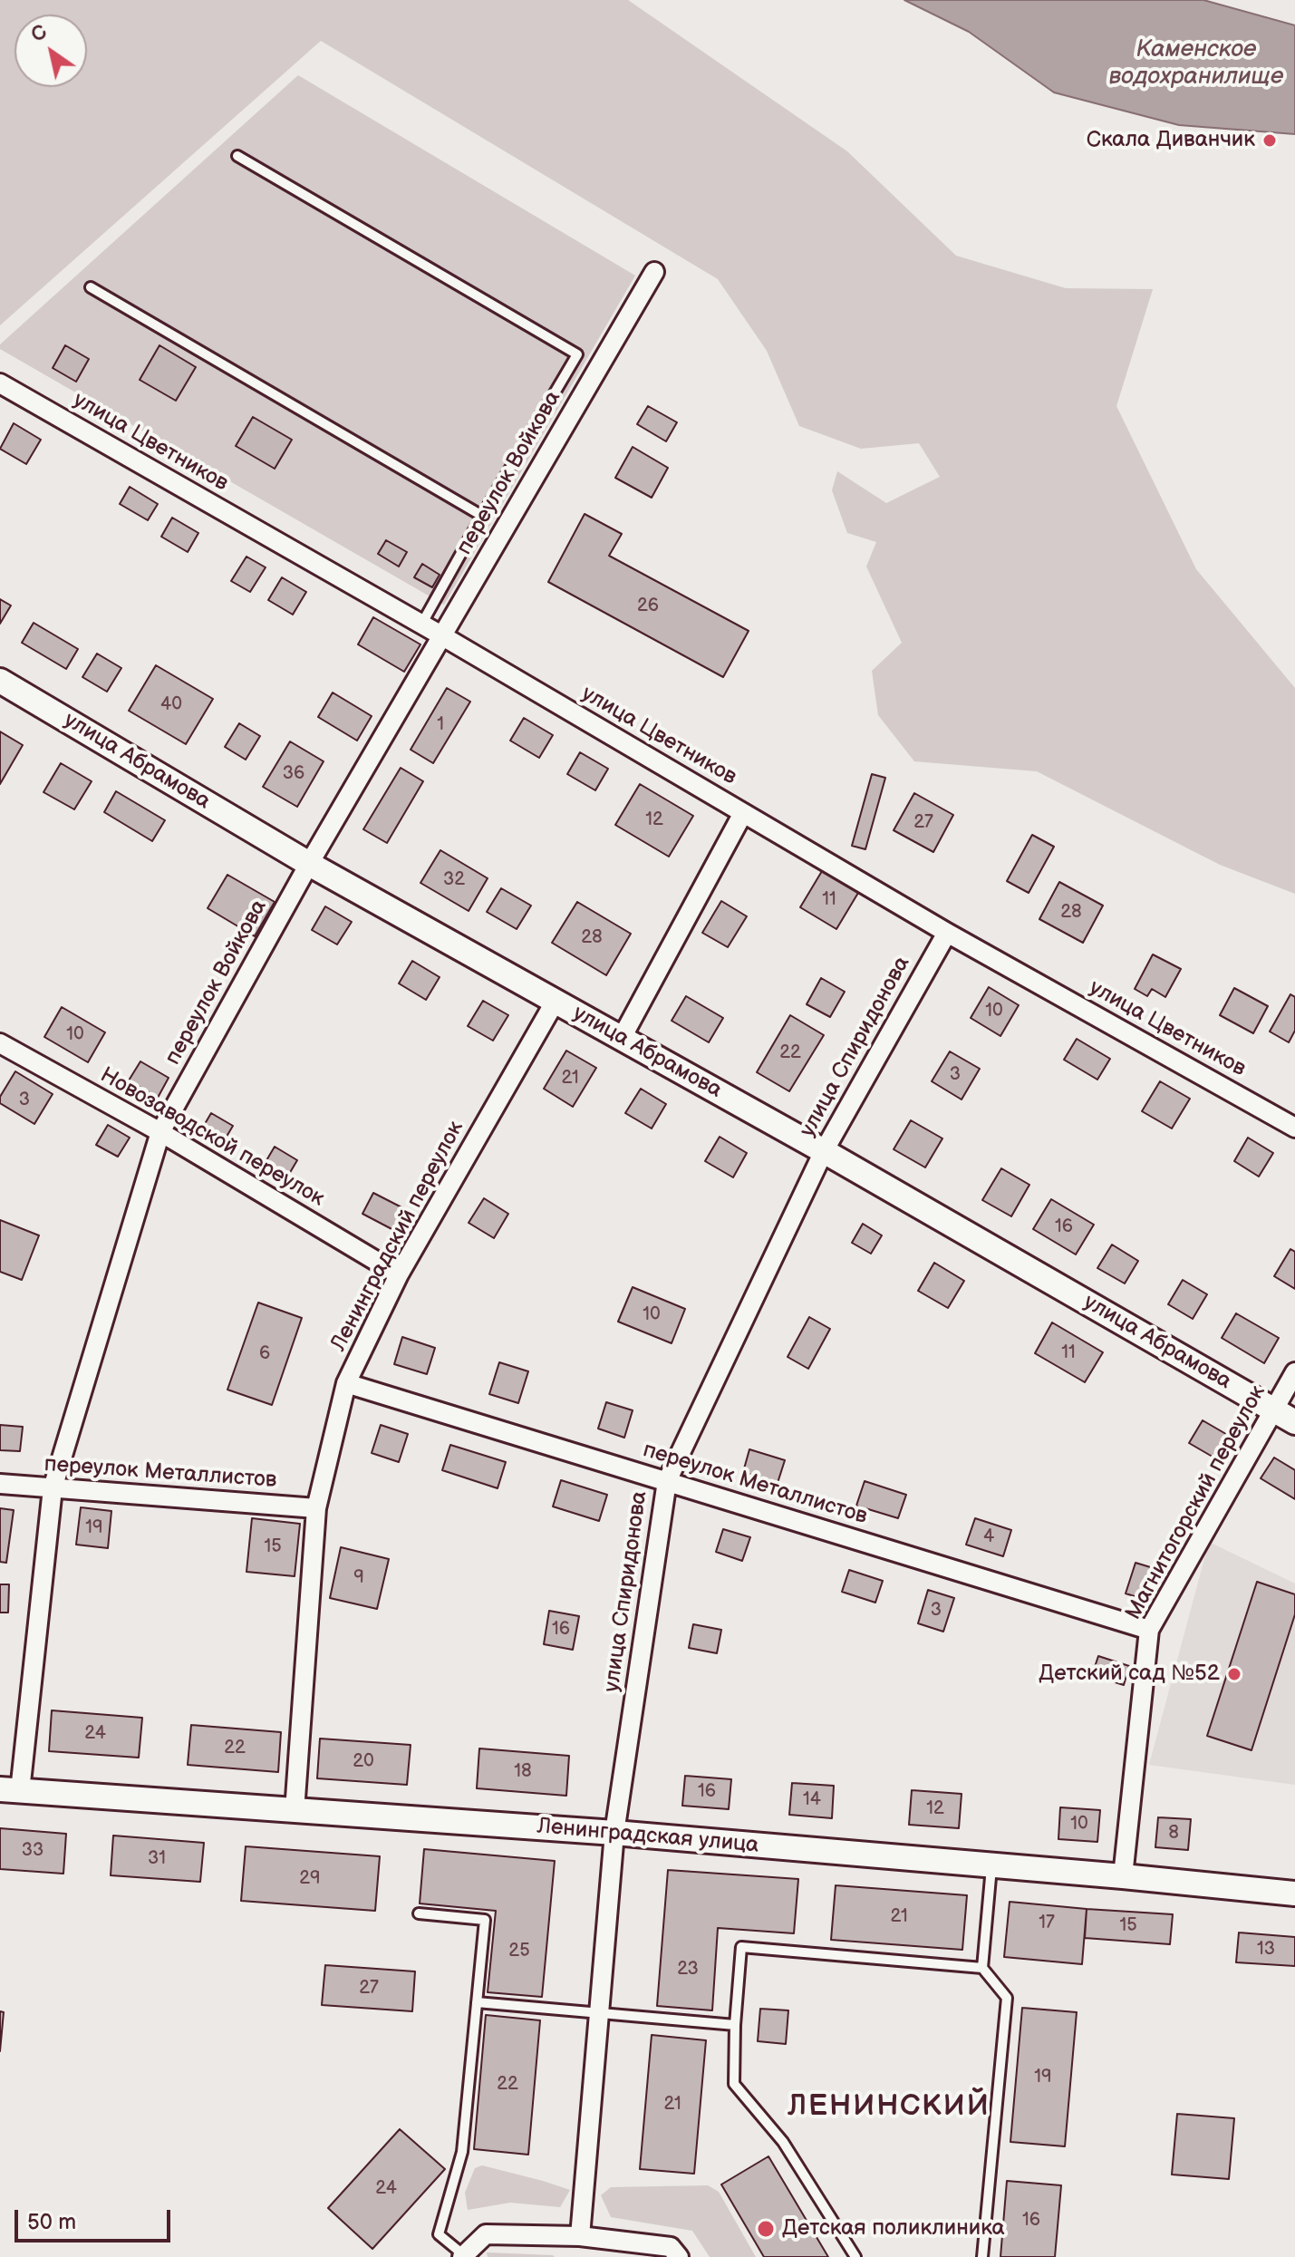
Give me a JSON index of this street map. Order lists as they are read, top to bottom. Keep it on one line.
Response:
{"streets":{"street":["улица Цветников","переулок Войкова","улица Абрамова","улица Спиридонова","Новозаводской переулок","Ленинградский переулок","переулок Металлистов","Магнитогорский переулок","Ленинградская улица"]},"crossings":[["улица Цветников","переулок Войкова"],["улица Цветников","улица Спиридонова"],["переулок Войкова","улица Абрамова"],["переулок Войкова","Новозаводской переулок"],["переулок Войкова","переулок Металлистов"],["переулок Войкова","Ленинградская улица"],["улица Абрамова","улица Спиридонова"],["улица Абрамова","Ленинградский переулок"],["улица Абрамова","Магнитогорский переулок"],["улица Спиридонова","переулок Металлистов"],["улица Спиридонова","Ленинградская улица"],["Новозаводской переулок","Ленинградский переулок"],["Ленинградский переулок","переулок Металлистов"],["Ленинградский переулок","Ленинградская улица"],["переулок Металлистов","Магнитогорский переулок"],["Магнитогорский переулок","Ленинградская улица"]],"districts":["ЛЕНИНСКИЙ"],"water":["Каменское водохранилище"],"places":["Скала Диванчик","Детский сад №52","Детская поликлиника"],"house_numbers":["26","40","1","36","12","27","32","11","28","28","10","10","22","3","21","3","16","10","11","6","19","4","15","9","3","16","24","22","20","18","16","14","12","10","8","33","31","29","21","17","15","13","25","23","27","19","22","21","24","16"],"scale_bar":"50 m","north":"top left"}
